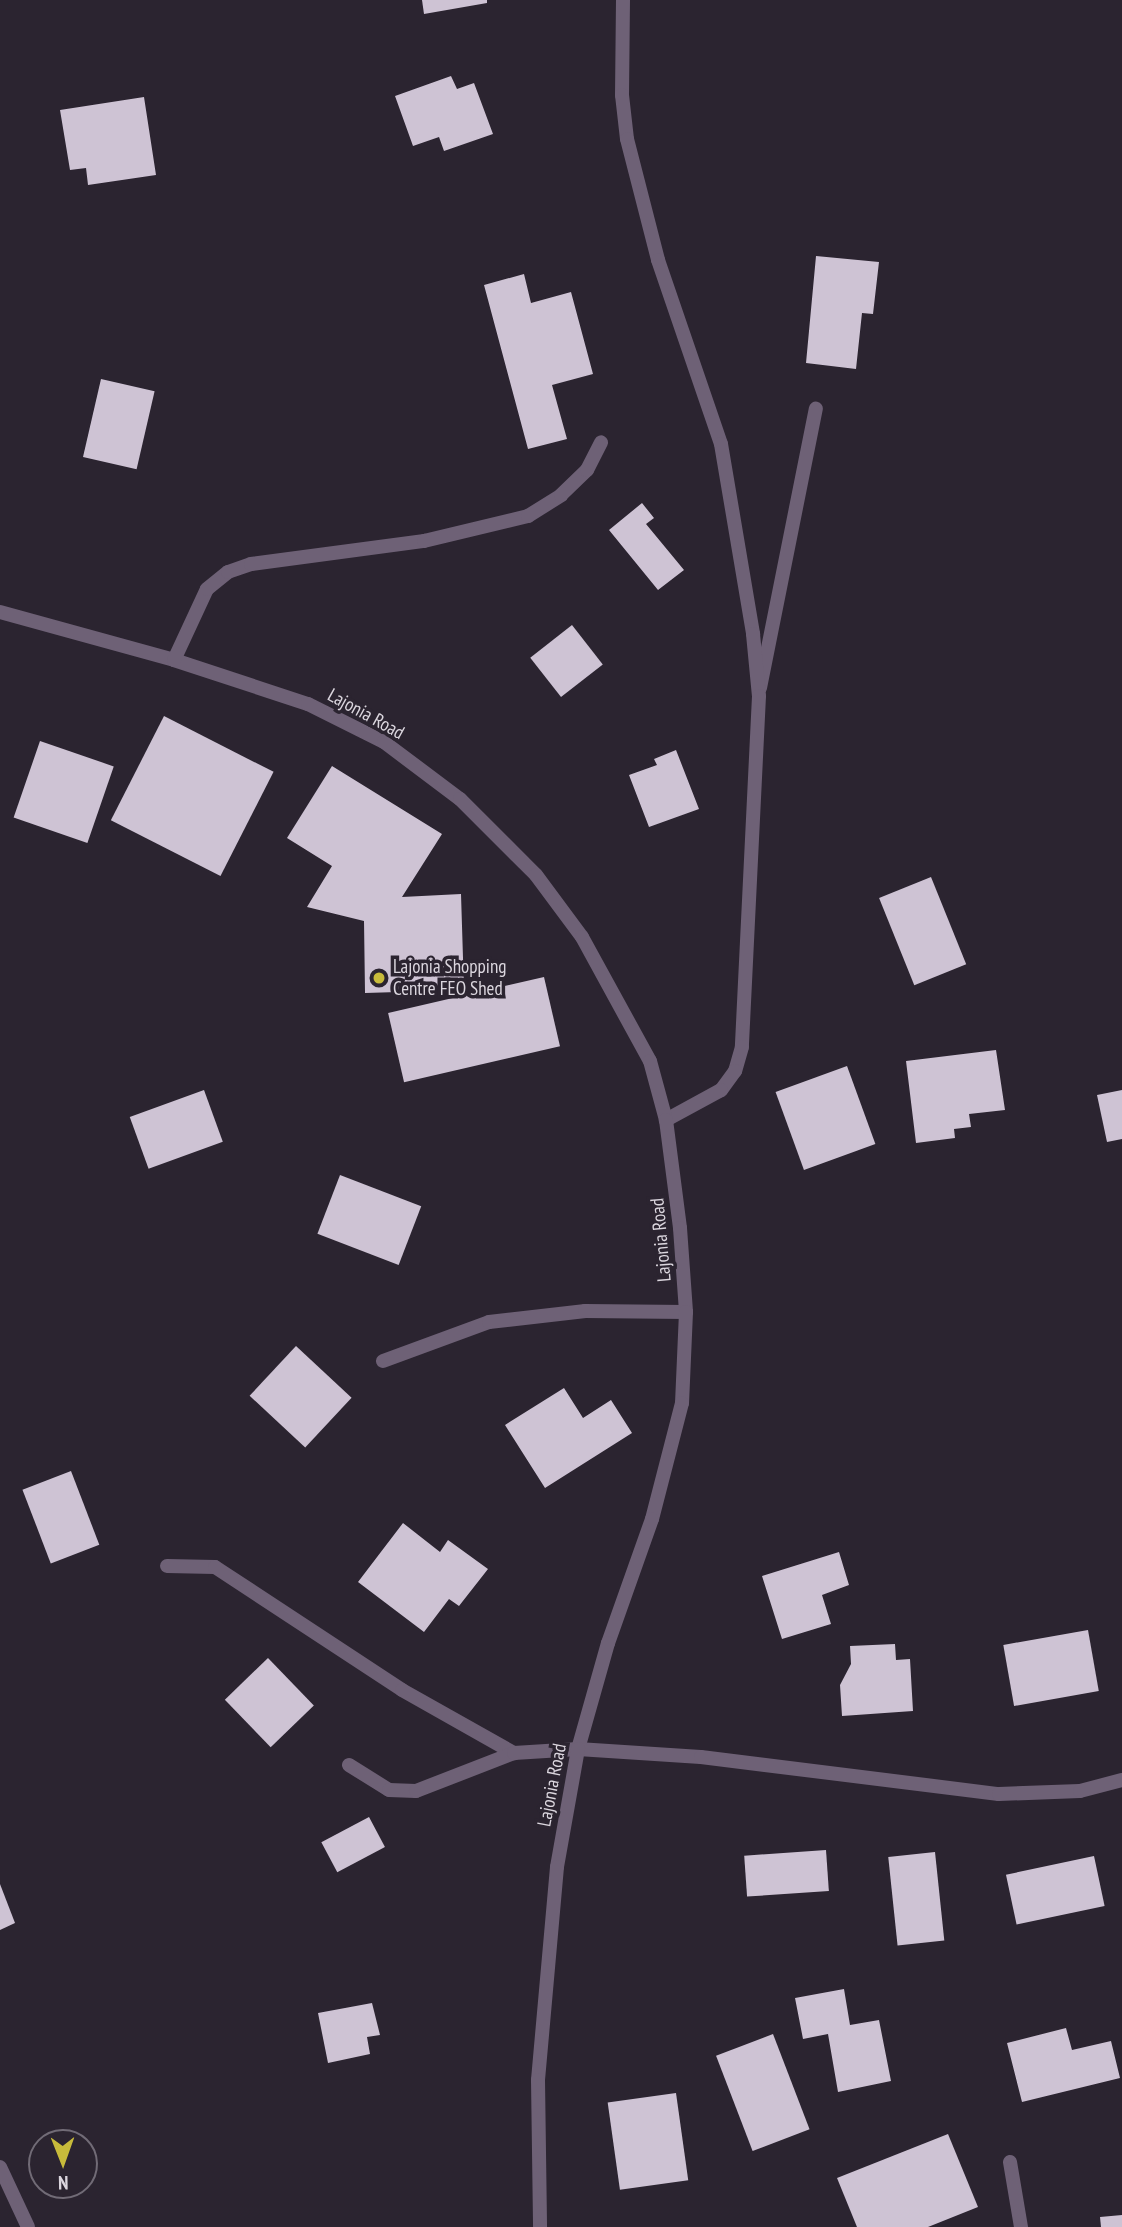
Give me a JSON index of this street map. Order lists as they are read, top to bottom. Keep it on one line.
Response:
{"streets":{"street":["Lajonia Road"]},"places":["Lajonia Shopping Centre FEO Shed"],"north":"bottom"}
